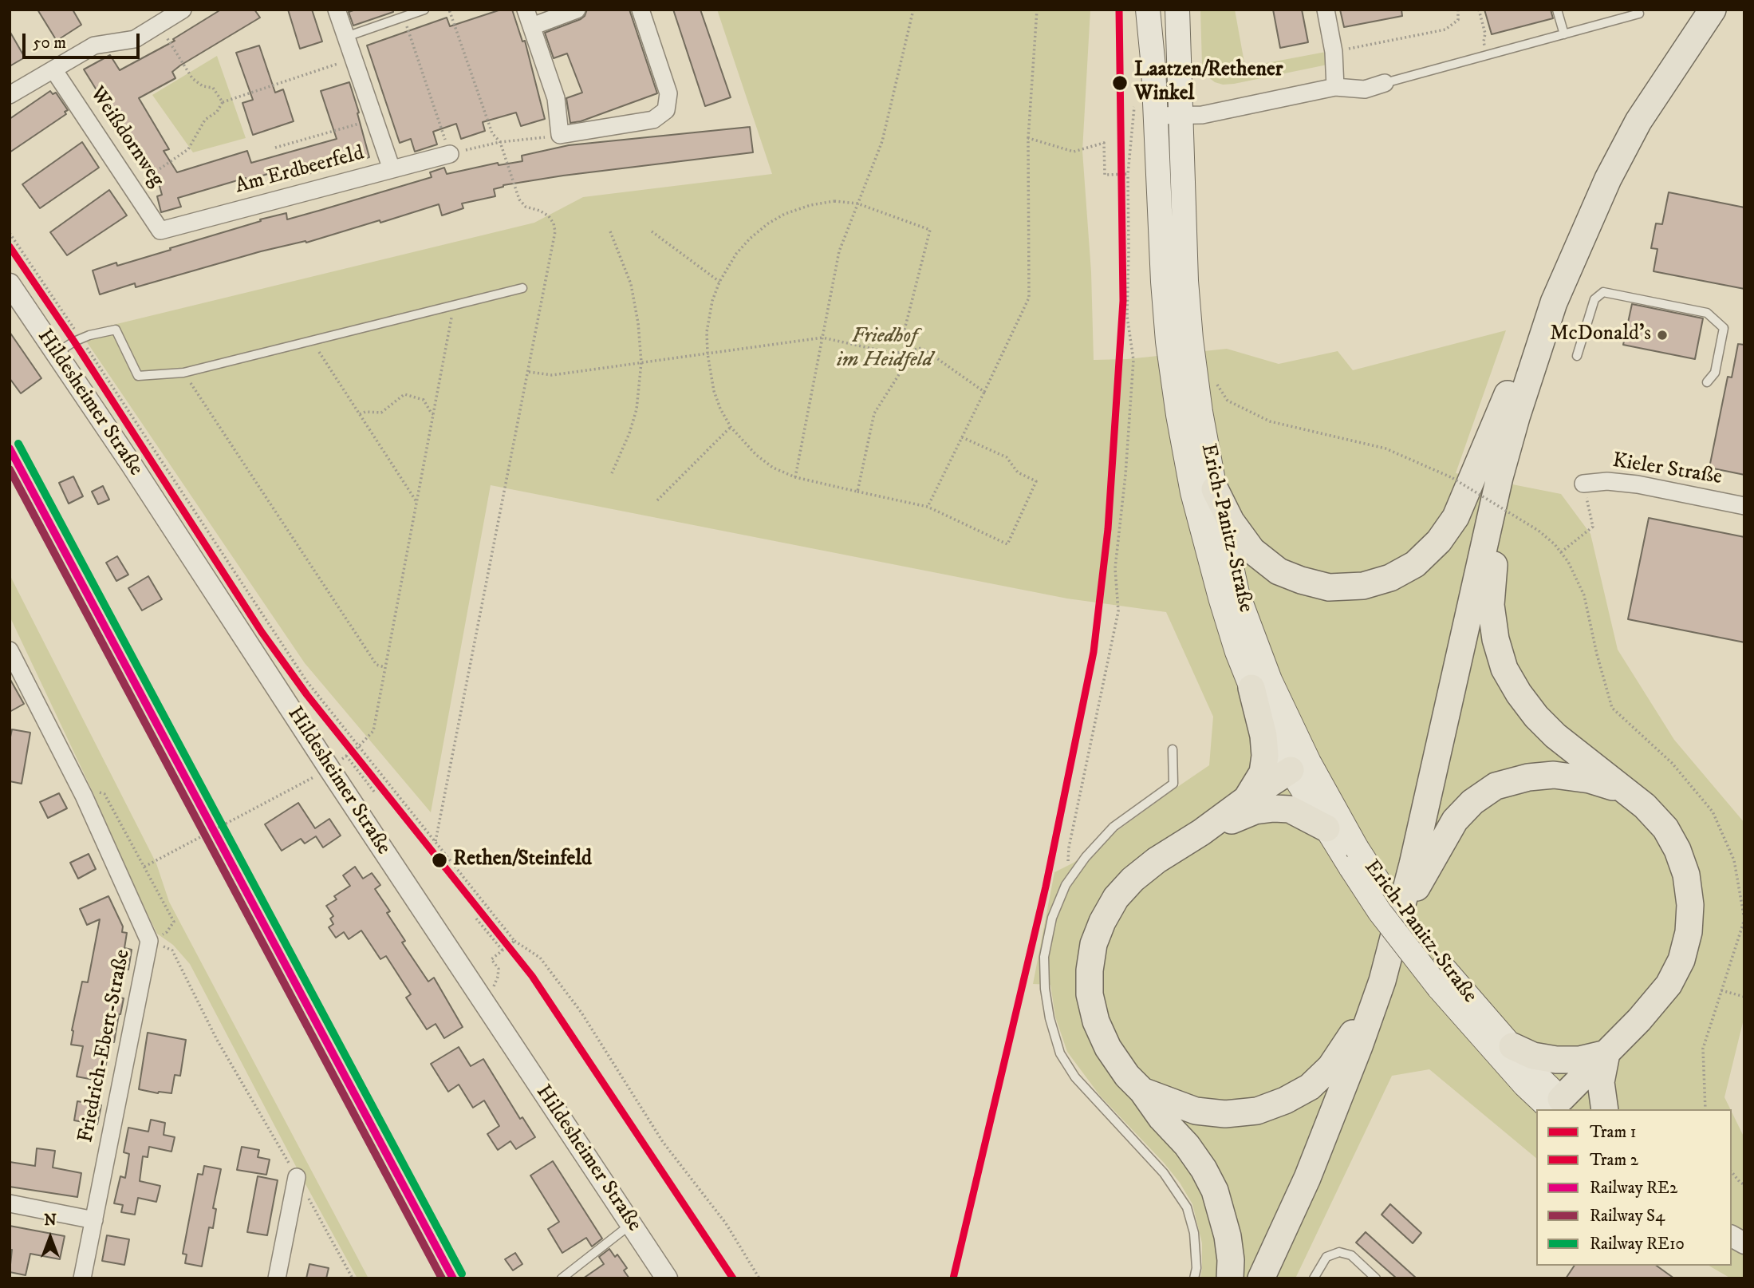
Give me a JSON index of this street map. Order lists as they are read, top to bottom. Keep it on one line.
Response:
{"streets":{"main road":["Erich-Panitz-Straße"],"street":["Weißdornweg","Am Erdbeerfeld","Hildesheimer Straße","Kieler Straße","Friedrich-Ebert-Straße"]},"crossings":[["Weißdornweg","Am Erdbeerfeld"]],"parks":["Friedhof im Heidfeld"],"places":["Laatzen/Rethener Winkel","McDonald's","Rethen/Steinfeld"],"lines":["tram line 1","tram line 2","rail line RE10","rail line RE2","rail line S4"],"legend":["Tram 1","Tram 2","Railway RE2","Railway S4","Railway RE10"],"scale_bar":"50 m","north":"top"}
